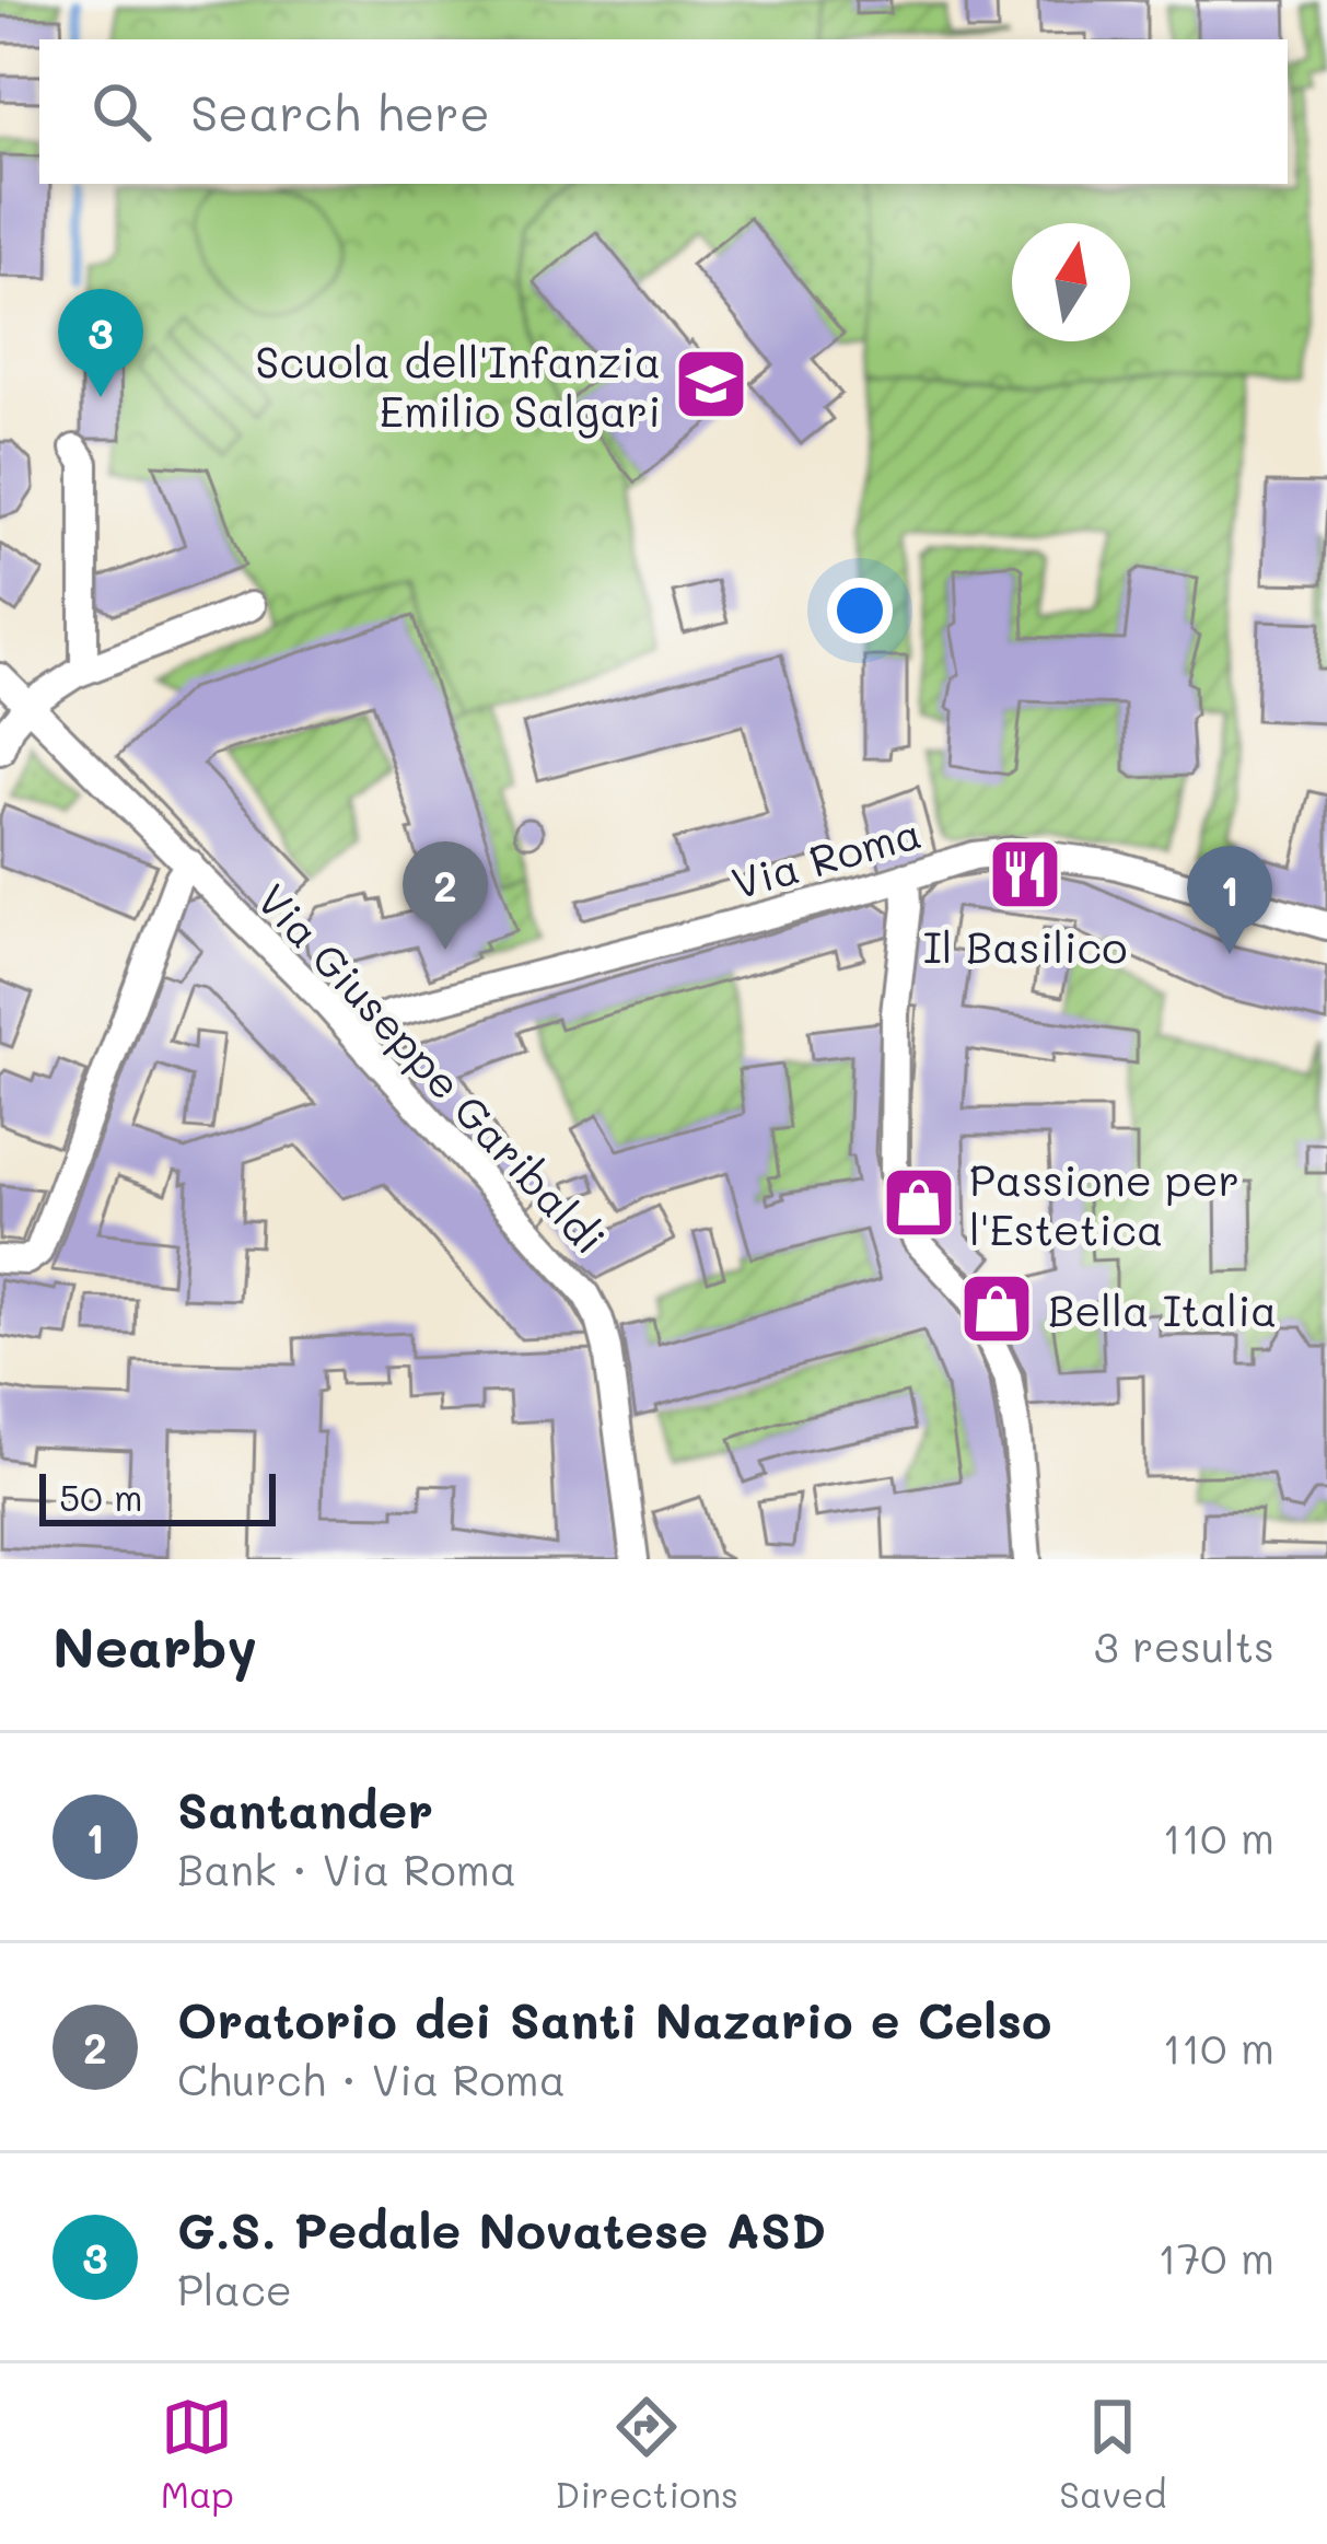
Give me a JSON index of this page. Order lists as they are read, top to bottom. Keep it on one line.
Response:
{"streets":{"street":["Via Roma","Via Giuseppe Garibaldi"]},"crossings":[["Via Roma","Via Giuseppe Garibaldi"]],"places":{"school or university":["Scuola dell'Infanzia Emilio Salgari"],"restaurant":["Il Basilico"],"shop":["Passione per l'Estetica","Bella Italia"]},"scale_bar":"50 m","north":"top","page":{"search":"Search here","pins":["3","2","1"],"scale":"50 m","heading":["Nearby","3 results"],"list":[{"mark":"1","name":"Santander","note":"Bank · Via Roma","value":"110 m"},{"mark":"2","name":"Oratorio dei Santi Nazario e Celso","note":"Church · Via Roma","value":"110 m"},{"mark":"3","name":"G.S. Pedale Novatese ASD","note":"Place","value":"170 m"}],"nav":["Map","Directions","Saved"]}}
